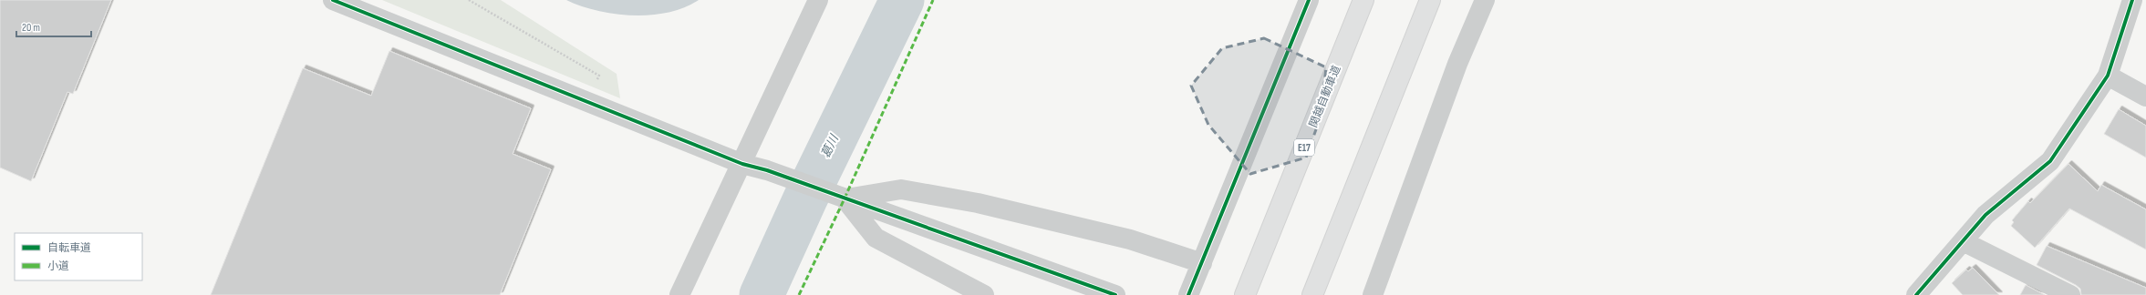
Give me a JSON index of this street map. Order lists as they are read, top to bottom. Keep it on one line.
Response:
{"streets":{"highway":["関越自動車道","E17"]},"water":["葛川"],"legend":["自転車道","小道"],"scale_bar":"20 m"}
